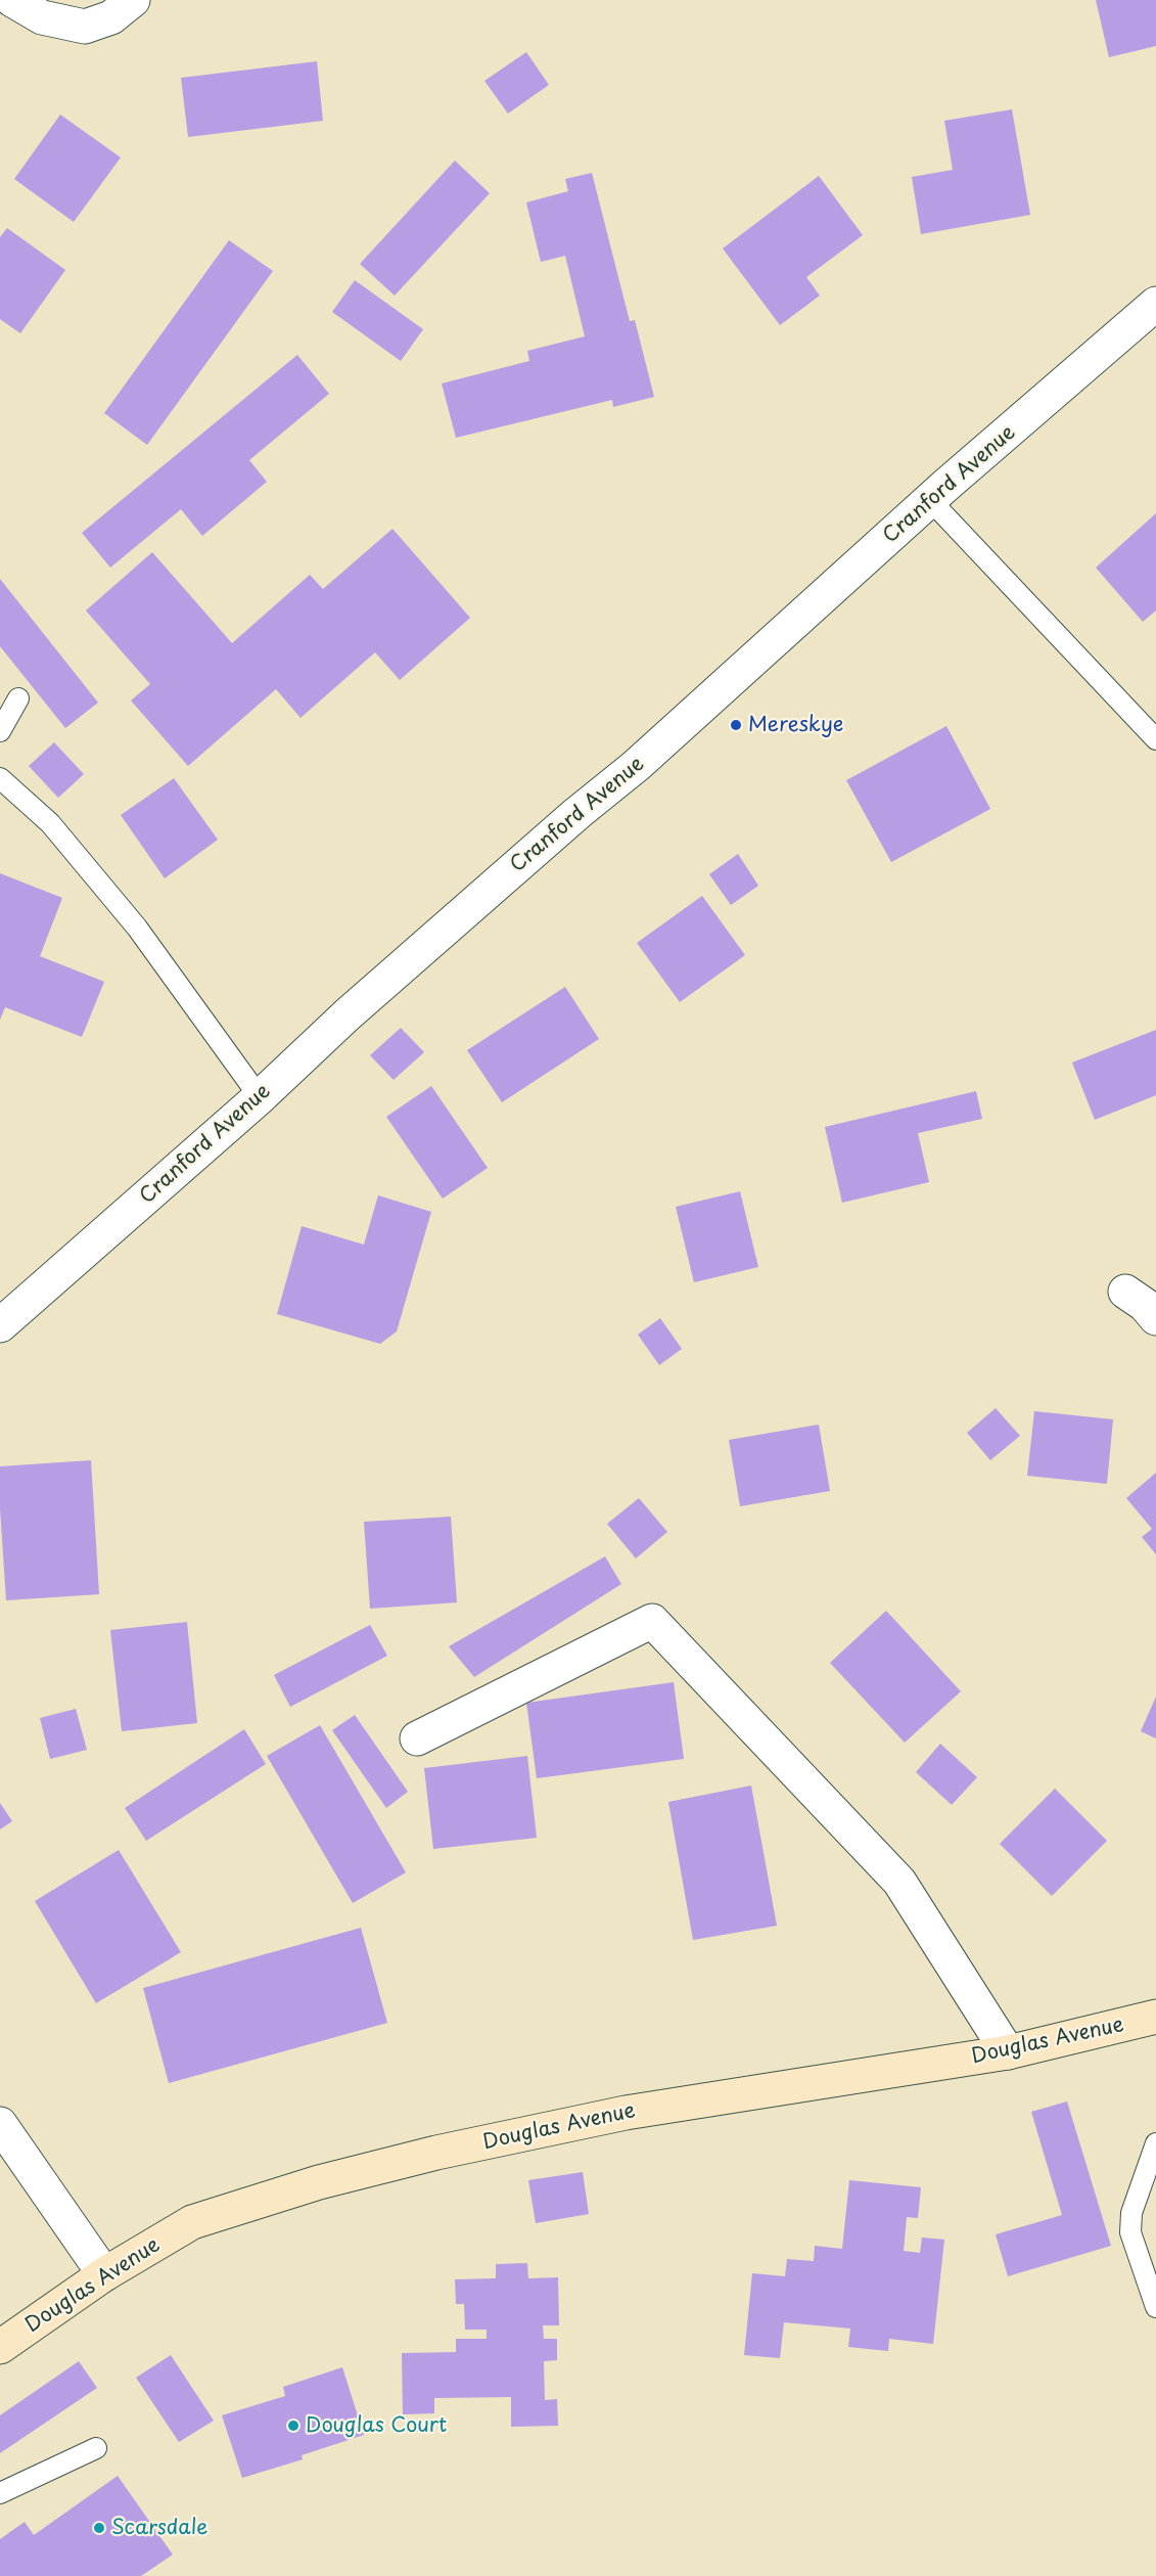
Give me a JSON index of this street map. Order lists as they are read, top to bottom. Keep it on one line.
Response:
{"streets":{"street":["Cranford Avenue","Douglas Avenue"]},"places":["Mereskye","Douglas Court","Scarsdale"]}
